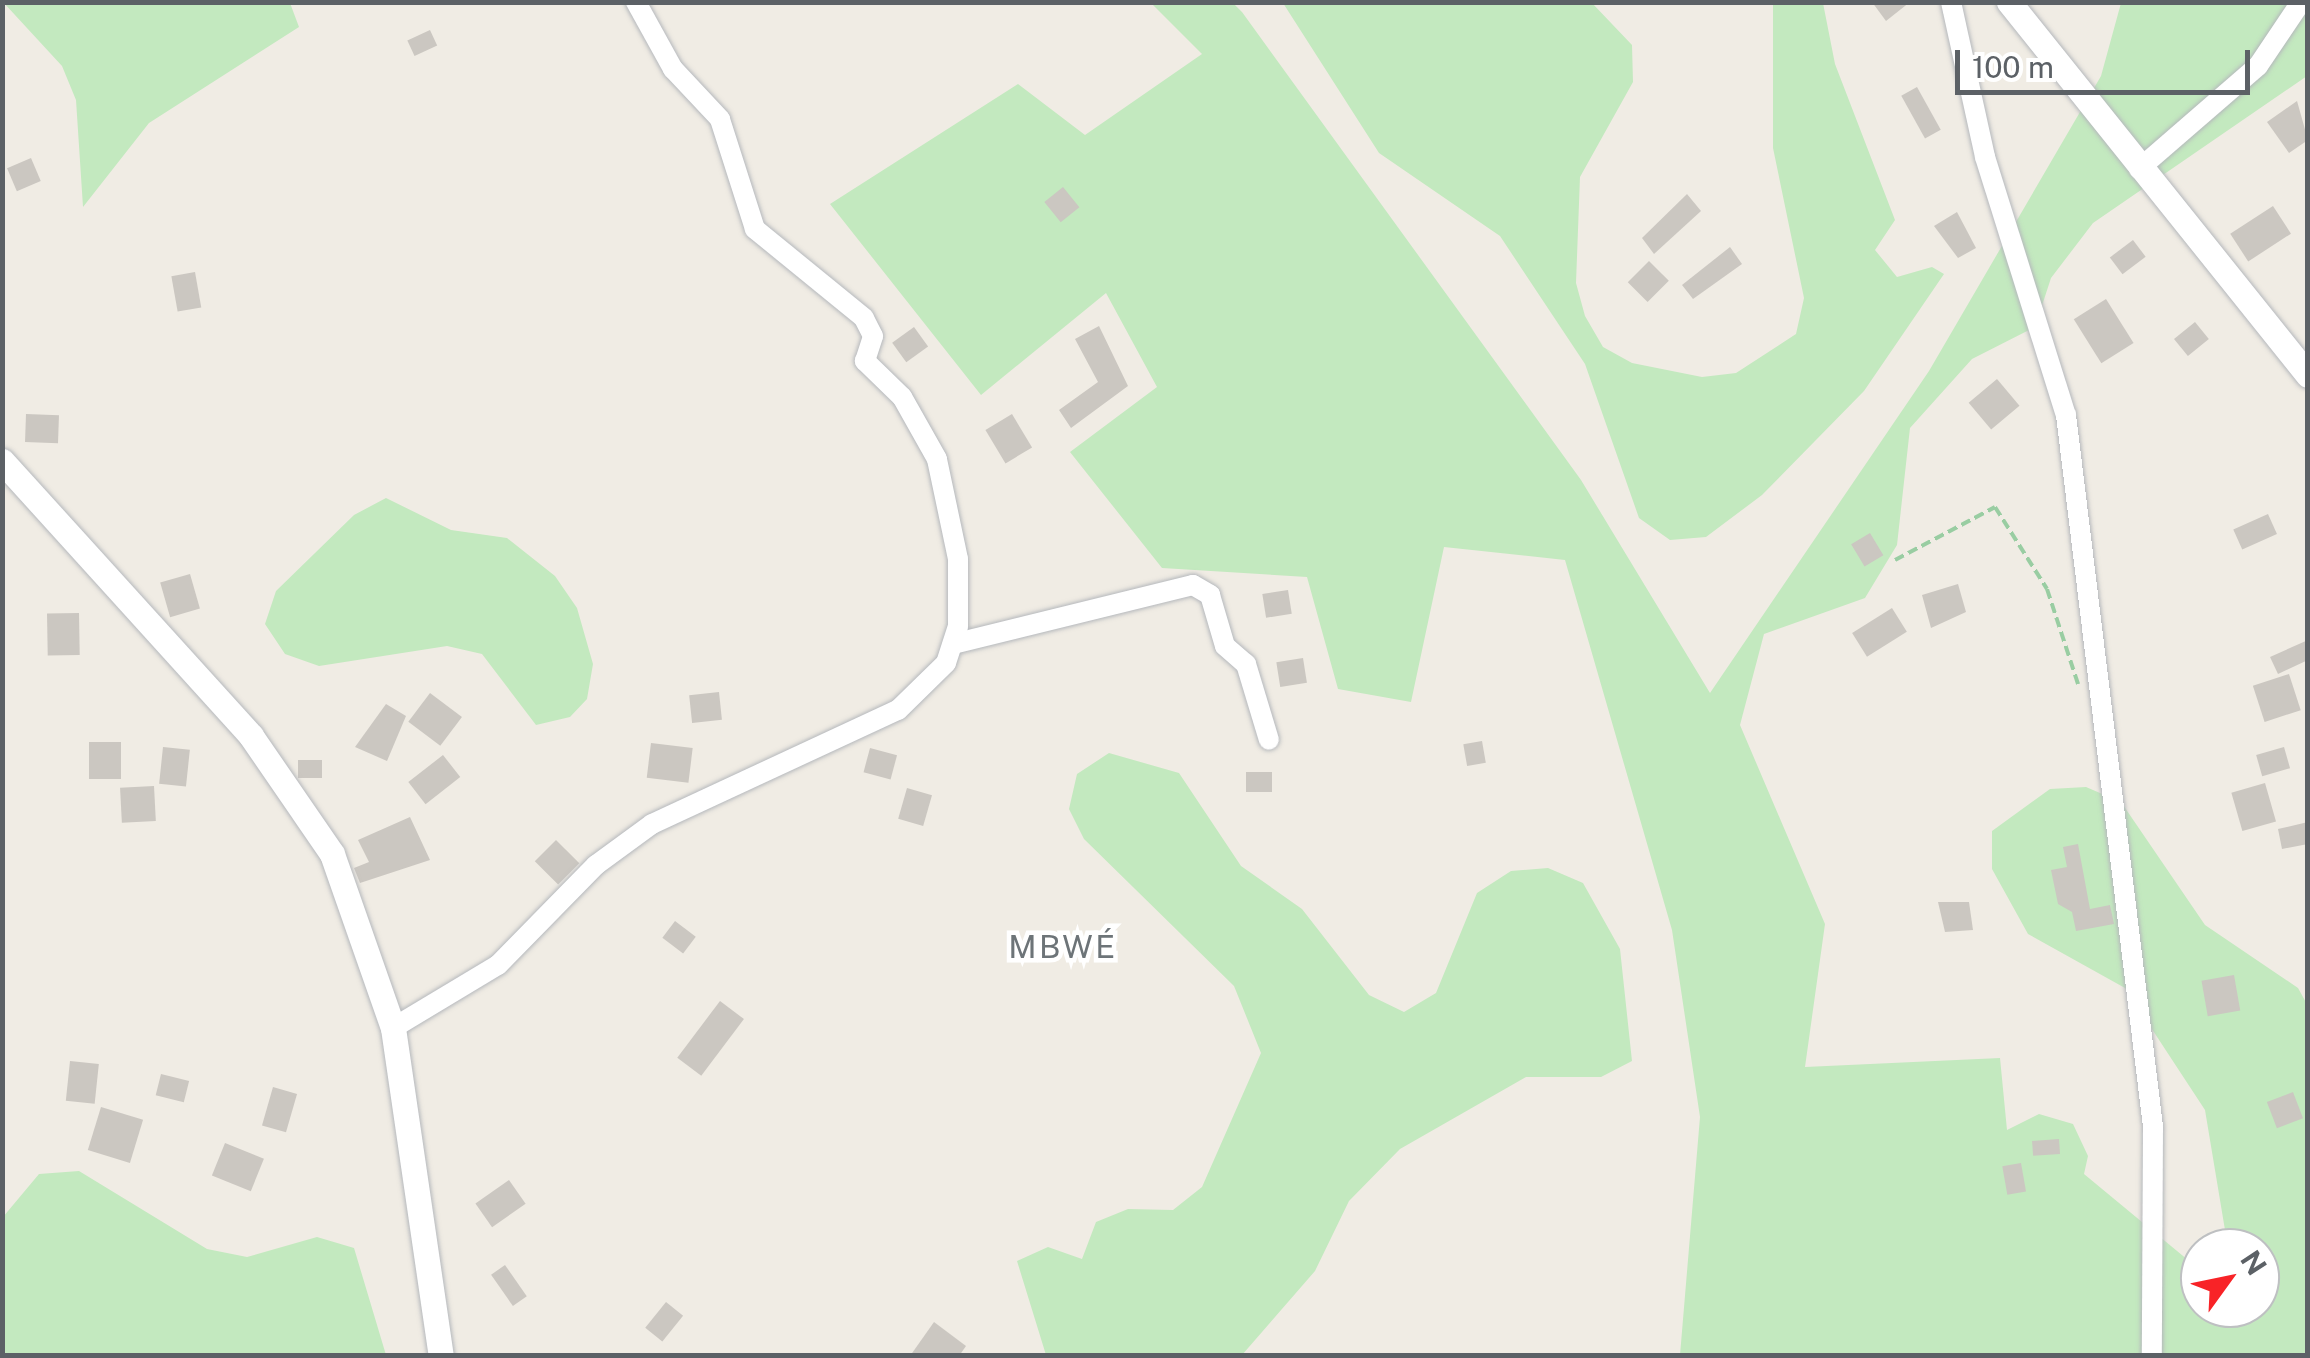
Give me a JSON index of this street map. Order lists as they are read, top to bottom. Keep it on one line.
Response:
{"districts":["MBWÉ"],"scale_bar":"100 m","north":"top right"}
